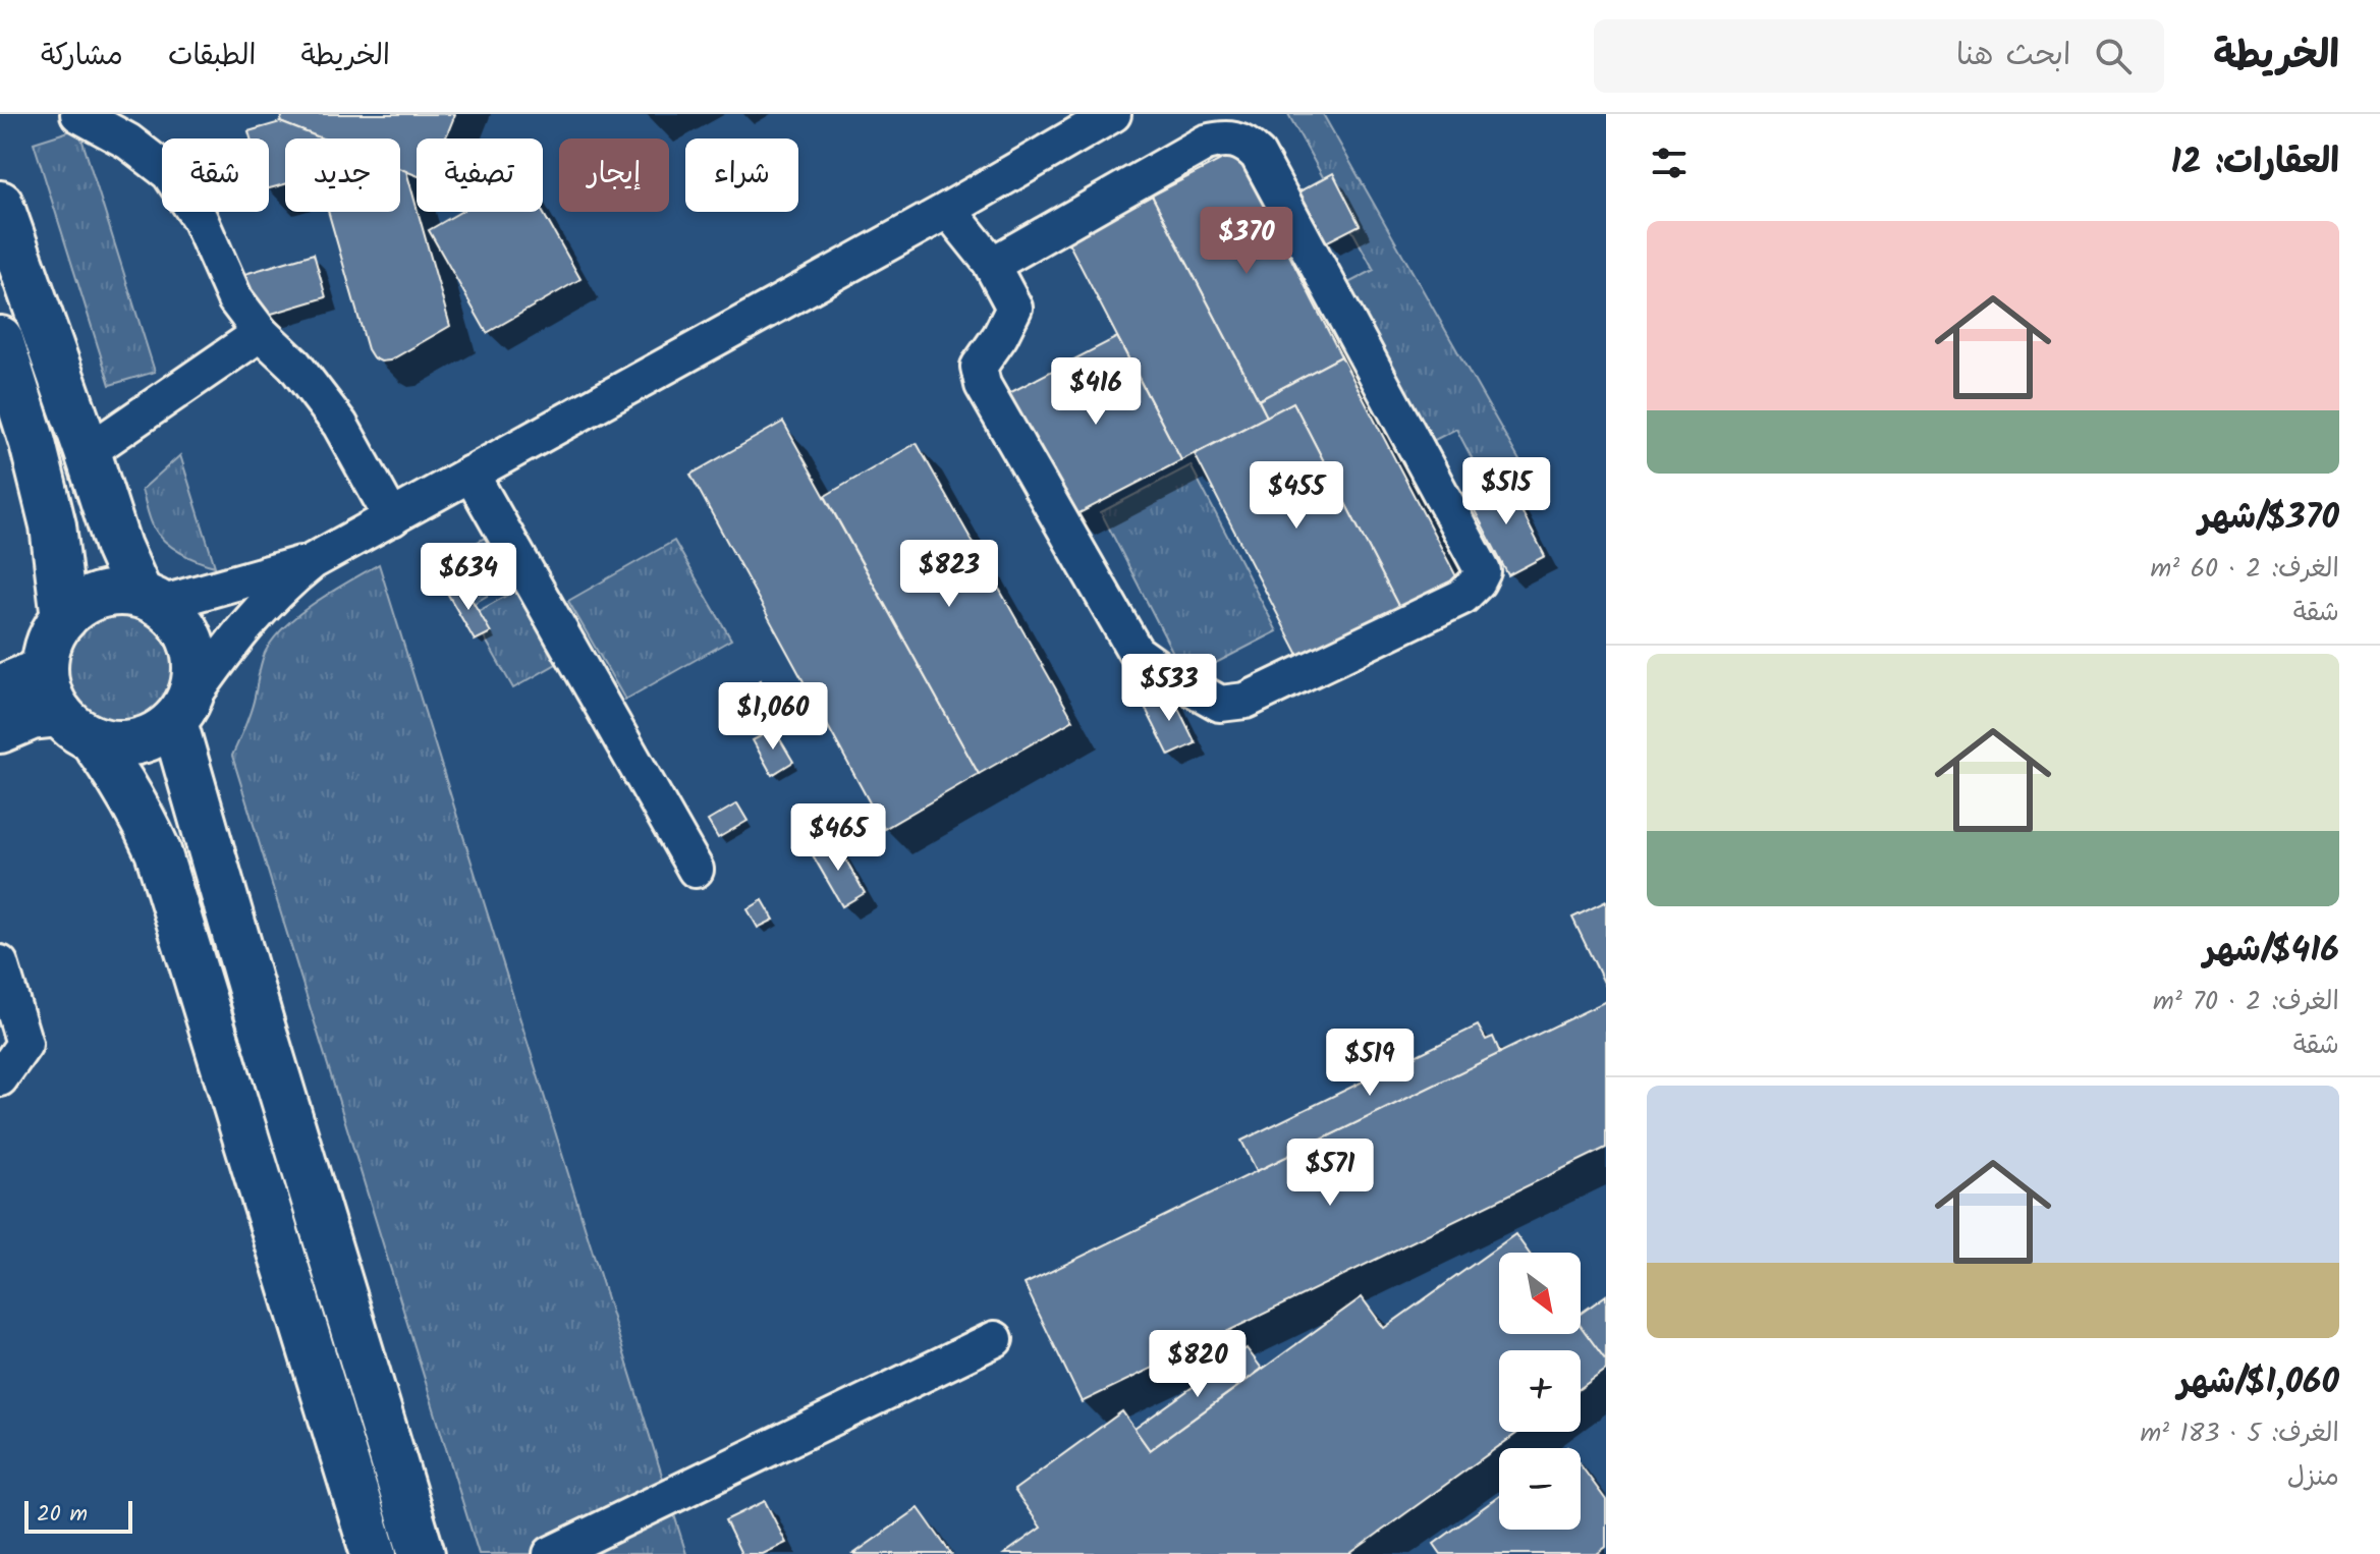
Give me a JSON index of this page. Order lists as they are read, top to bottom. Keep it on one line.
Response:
{"scale_bar":"20 m","north":"bottom right","page":{"header":"الخريطة","search":"ابحث هنا","nav":["الخريطة","الطبقات","مشاركة"],"heading":"العقارات: 12","chip":["شراء","إيجار","تصفية","جديد","شقة"],"price":["$370","$416","$515","$455","$823","$634","$533","$1,060","$465","$519","$571","$820"],"list":[{"name":"$370/شهر","note":"الغرف: 2 · 60 m² · شقة"},{"name":"$416/شهر","note":"الغرف: 2 · 70 m² · شقة"},{"name":"$1,060/شهر","note":"الغرف: 5 · 183 m² · منزل"}],"map_buttons":["+","−"],"scale":"20 m"}}
